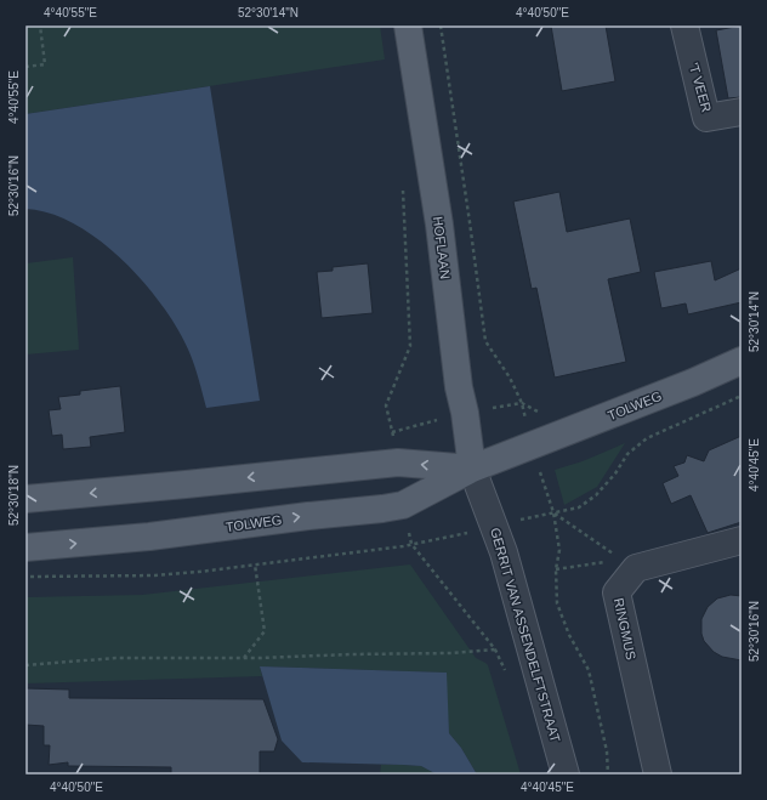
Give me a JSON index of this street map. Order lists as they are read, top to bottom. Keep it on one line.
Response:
{"streets":{"main road":["HOFLAAN","TOLWEG"],"street":["'T VEER","RINGMUS","GERRIT VAN ASSENDELFTSTRAAT"]},"crossings":[["HOFLAAN","TOLWEG"],["HOFLAAN","GERRIT VAN ASSENDELFTSTRAAT"],["TOLWEG","GERRIT VAN ASSENDELFTSTRAAT"]],"coordinates":["4°40'55\"E","52°30'14\"N","4°40'50\"E","52°30'16\"N","4°40'45\"E","52°30'18\"N"]}
